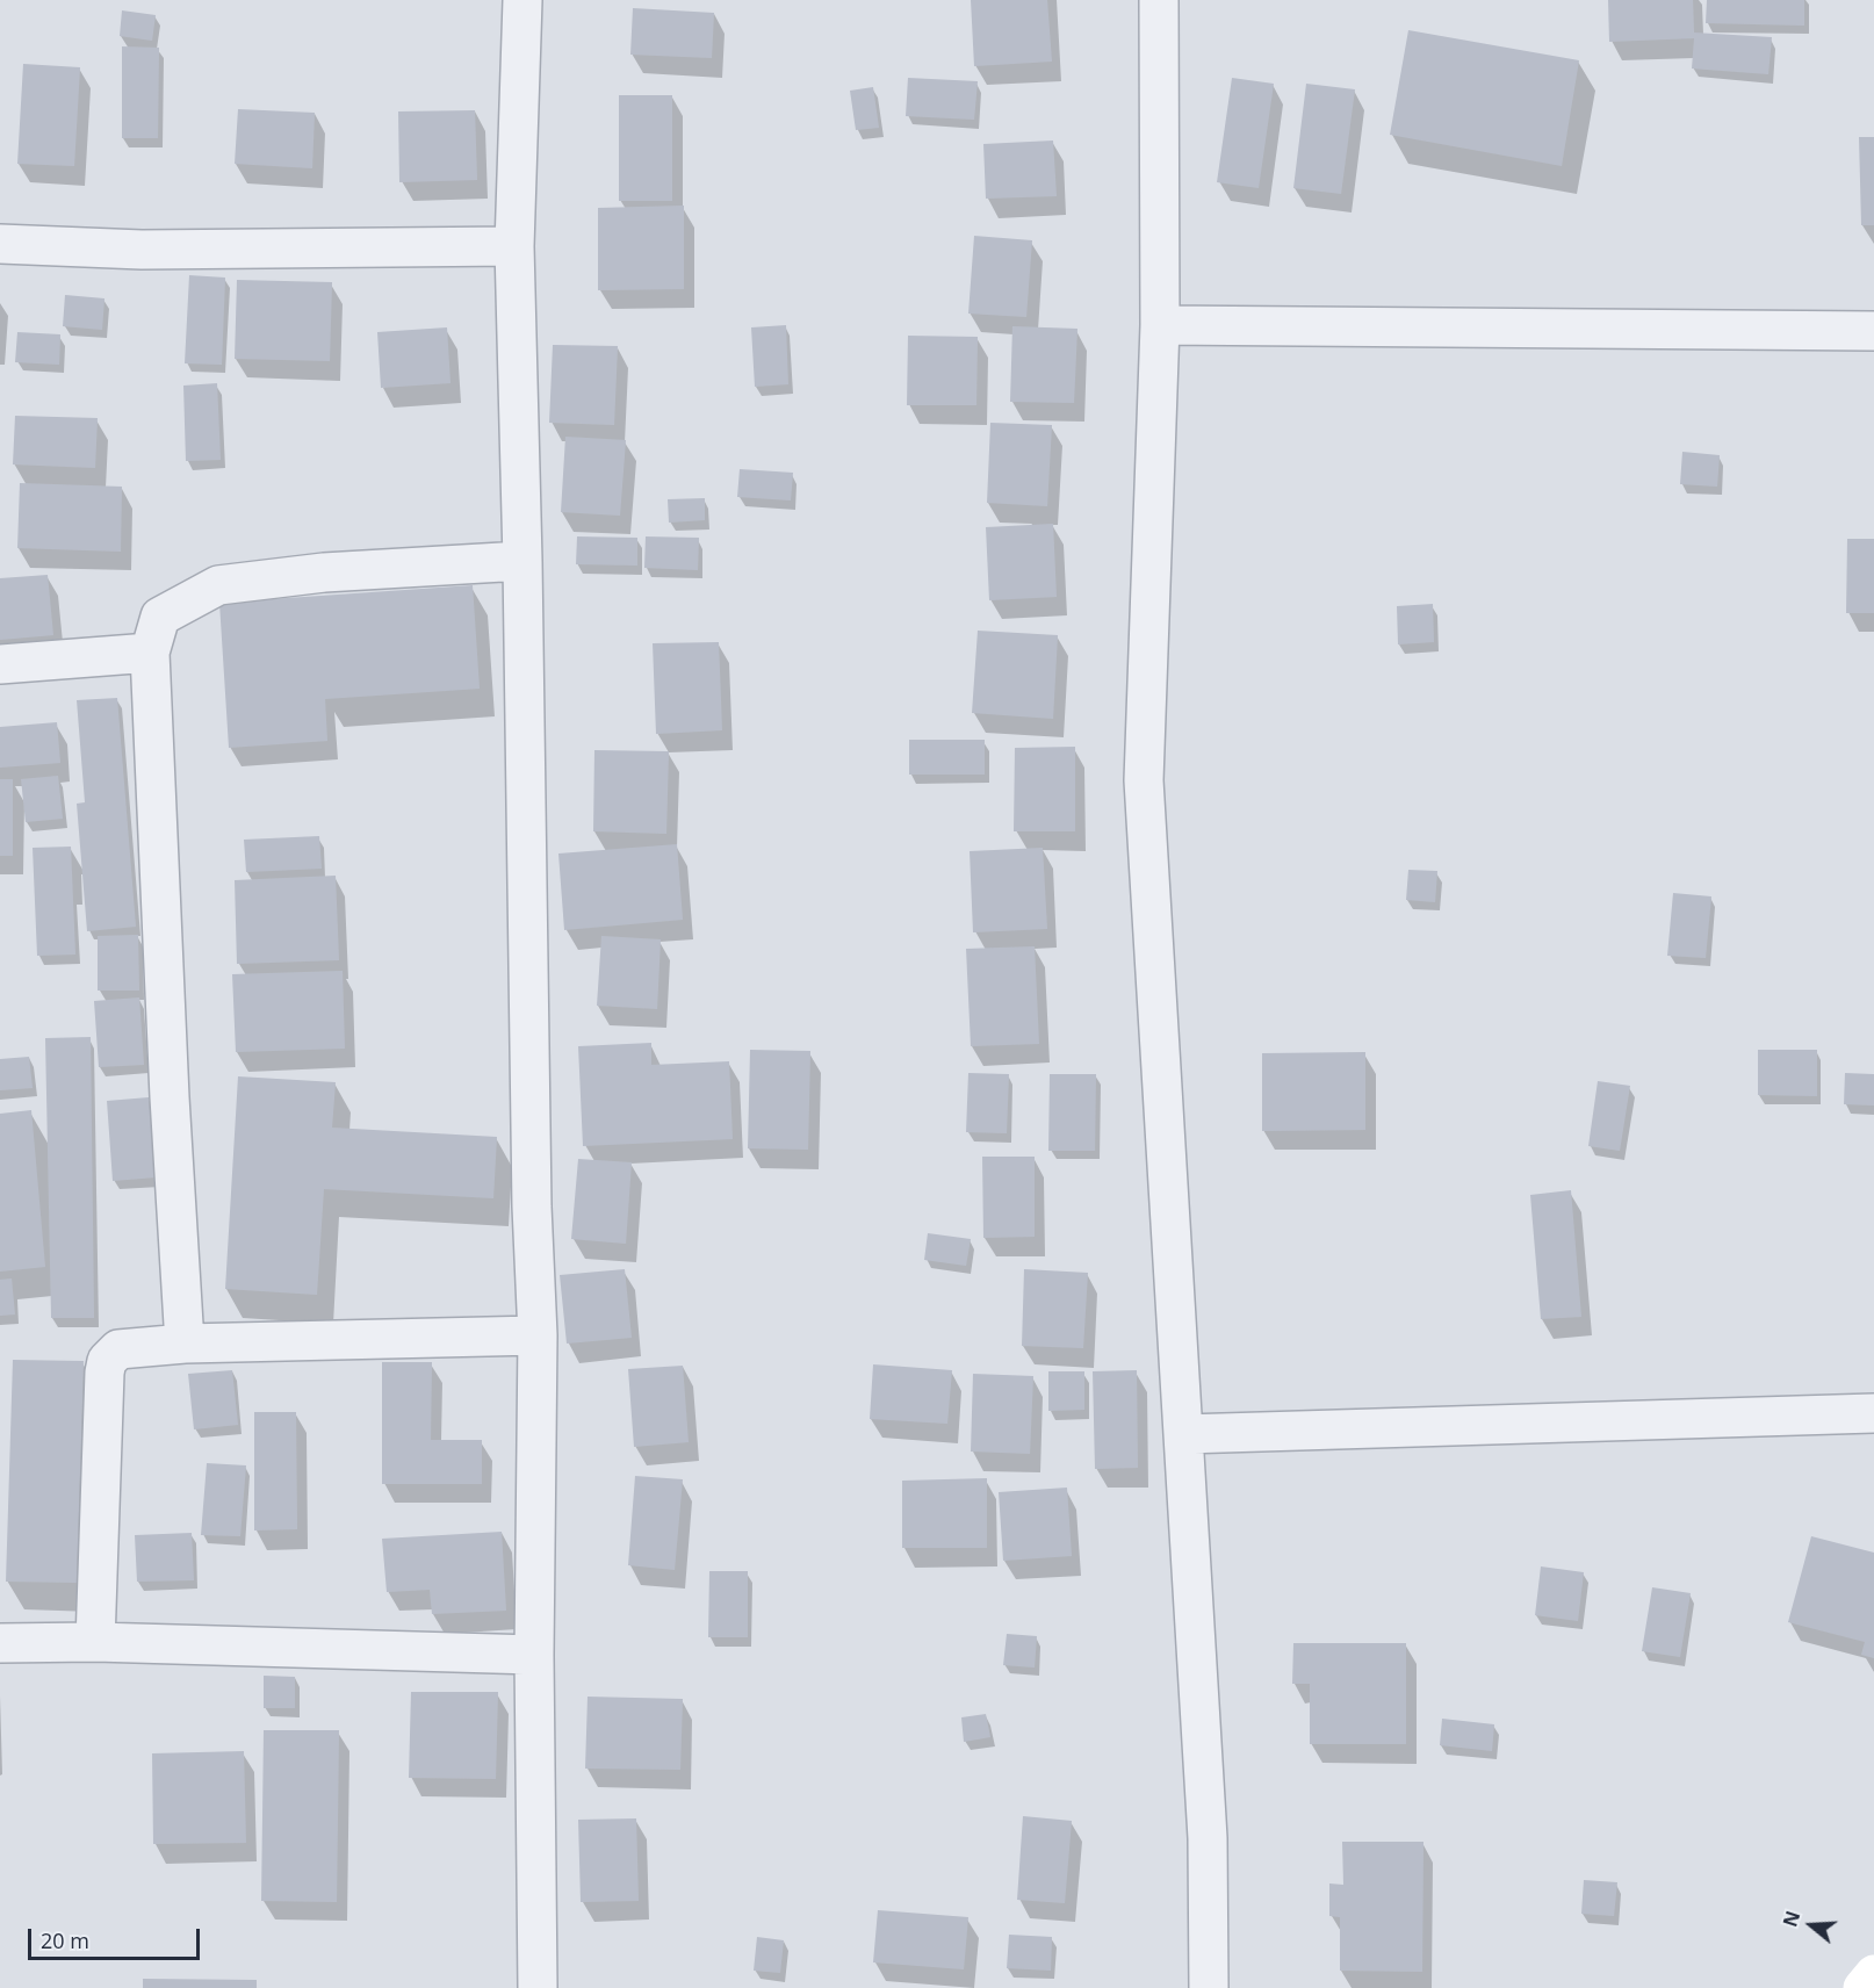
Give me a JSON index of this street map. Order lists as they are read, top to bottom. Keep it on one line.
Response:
{"scale_bar":"20 m","north":"left"}
